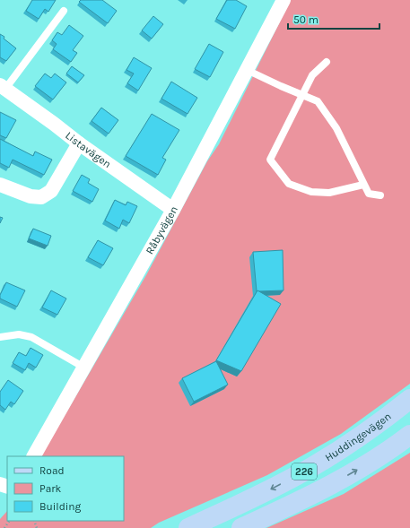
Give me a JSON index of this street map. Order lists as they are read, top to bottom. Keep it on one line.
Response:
{"streets":{"main road":["Huddingevägen","226"],"street":["Listavägen","Råbyvägen"]},"crossings":[["Listavägen","Råbyvägen"]],"legend":["Road","Park","Building"],"scale_bar":"50 m"}
